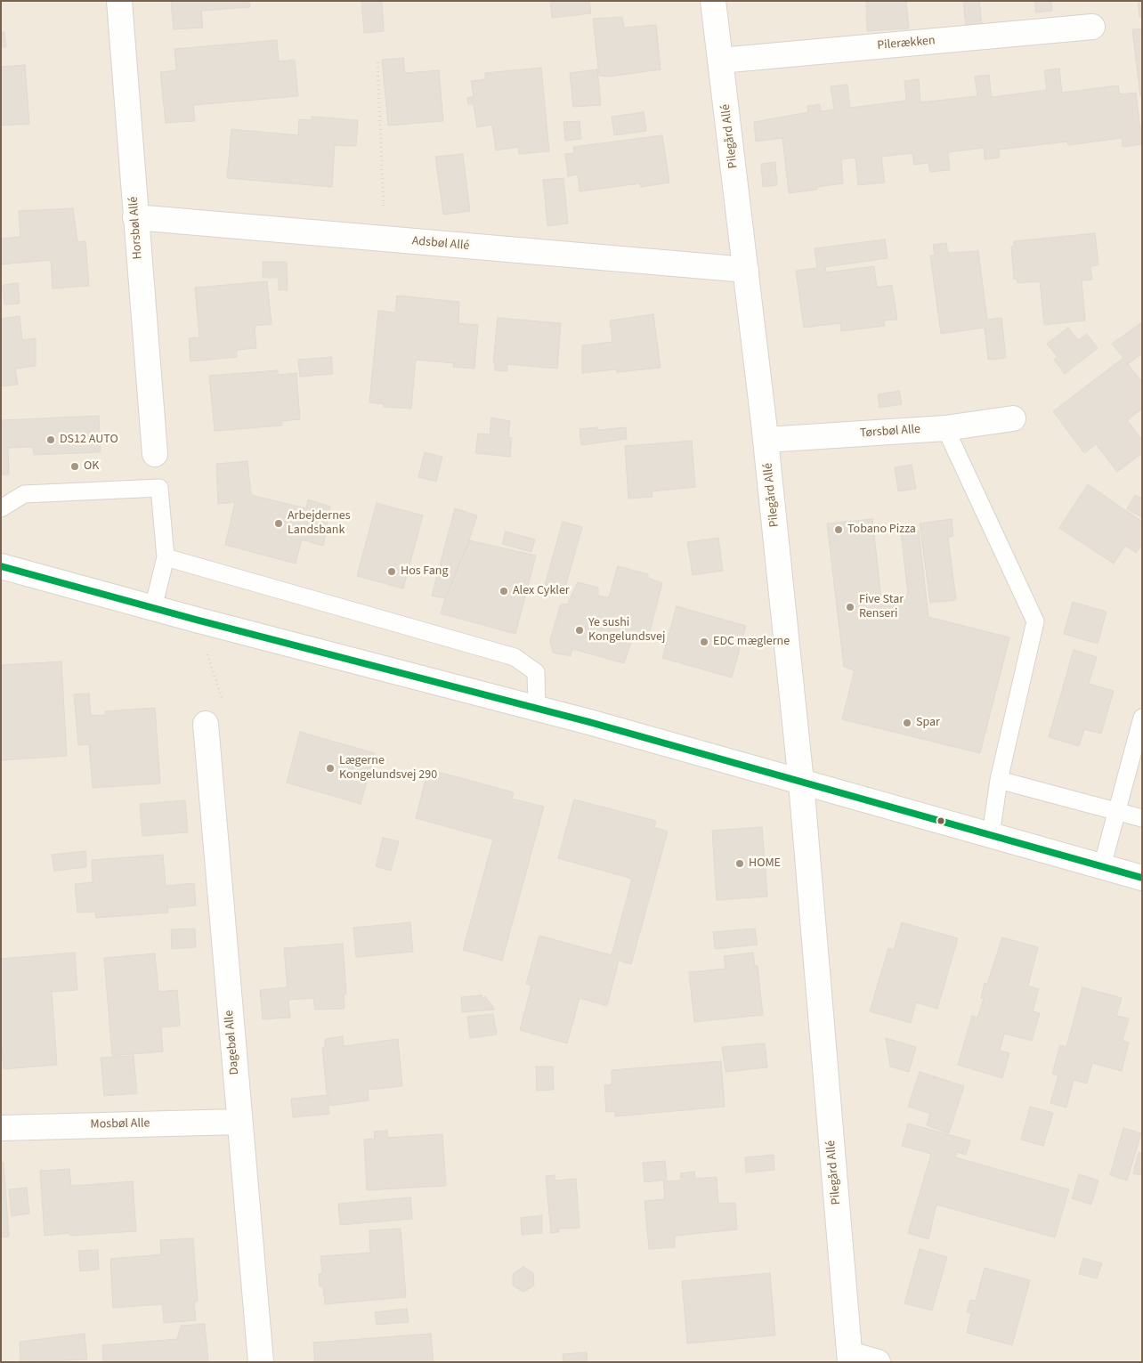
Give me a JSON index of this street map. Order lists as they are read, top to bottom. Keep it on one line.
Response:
{"streets":{"street":["Pilerækken","Pilegård Allé","Horsbøl Allé","Adsbøl Allé","Tørsbøl Alle","Dagebøl Alle","Mosbøl Alle"]},"crossings":[["Pilerækken","Pilegård Allé"],["Pilegård Allé","Adsbøl Allé"],["Pilegård Allé","Tørsbøl Alle"],["Horsbøl Allé","Adsbøl Allé"],["Dagebøl Alle","Mosbøl Alle"]],"places":["DS12 AUTO","OK","Arbejdernes Landsbank","Tobano Pizza","Hos Fang","Alex Cykler","Five Star Renseri","Ye sushi Kongelundsvej","EDC mæglerne","Spar","Lægerne Kongelundsvej 290","HOME"]}
